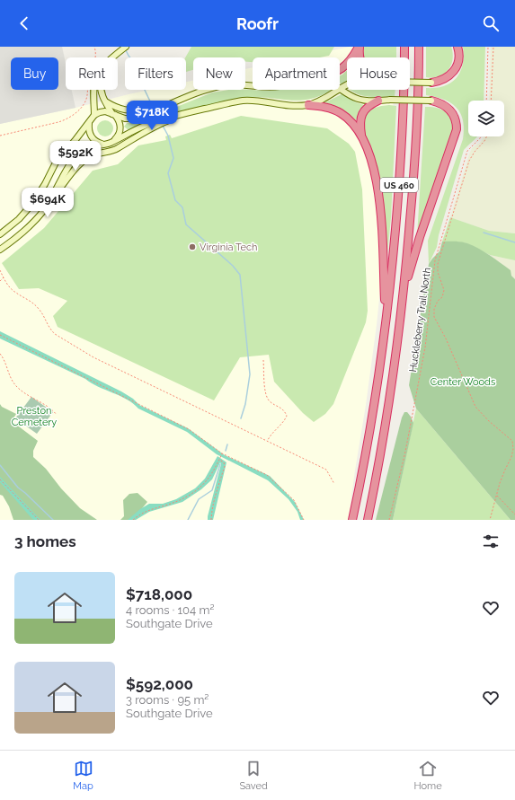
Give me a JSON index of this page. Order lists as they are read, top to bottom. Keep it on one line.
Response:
{"streets":{"highway":["US 460"],"path":["Huckleberry Trail North"]},"parks":["Center Woods","Preston Cemetery"],"places":["Virginia Tech"],"page":{"header":"Roofr","chip":["Buy","Rent","Filters","New","Apartment","House"],"price":["$718K","$592K","$694K"],"heading":"3 homes","list":[{"name":"$718,000","note":"4 rooms · 104 m² · Southgate Drive"},{"name":"$592,000","note":"3 rooms · 95 m² · Southgate Drive"}],"tabs":["Map","Saved","Home"]}}
